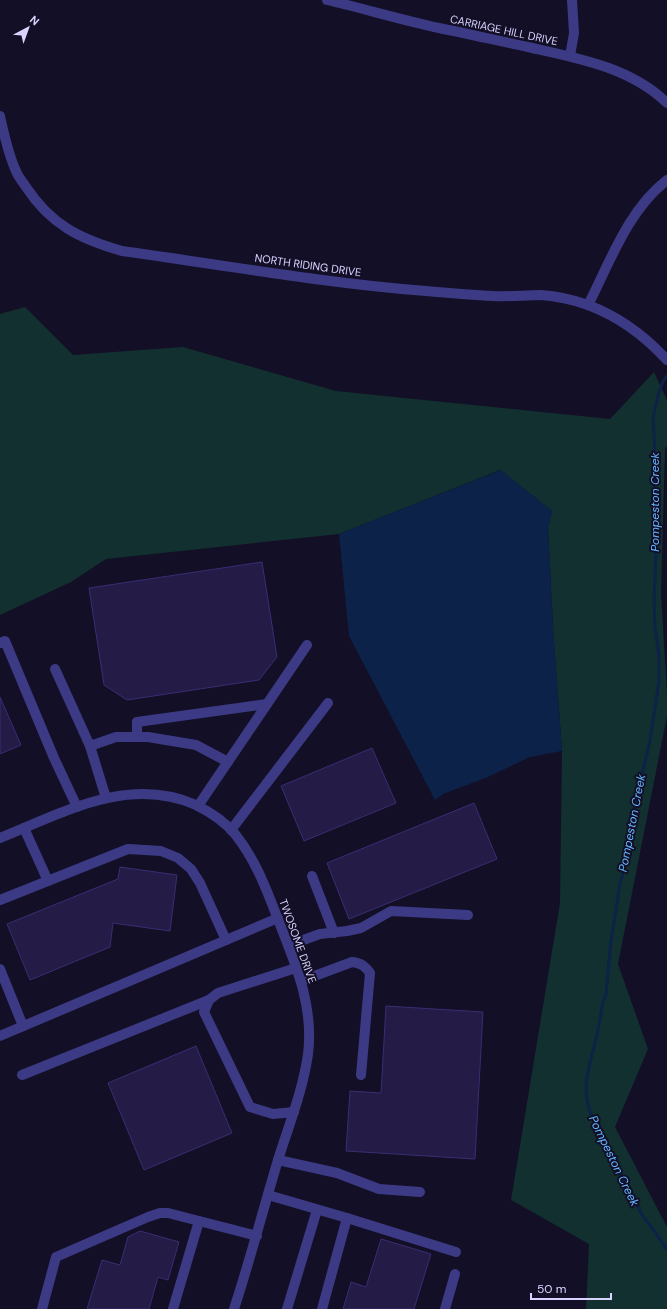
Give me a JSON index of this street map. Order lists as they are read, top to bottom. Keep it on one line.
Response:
{"streets":{"street":["CARRIAGE HILL DRIVE","NORTH RIDING DRIVE","TWOSOME DRIVE"]},"water":["Pompeston Creek"],"scale_bar":"50 m","north":"top right"}
